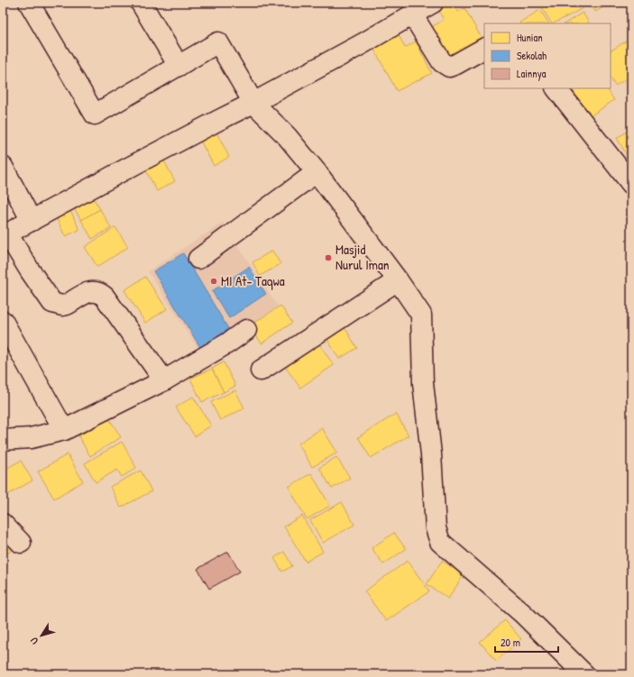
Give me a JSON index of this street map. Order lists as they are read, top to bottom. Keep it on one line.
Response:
{"places":["Masjid Nurul Iman","MI At- Taqwa"],"legend":["Hunian","Sekolah","Lainnya"],"scale_bar":"20 m","north":"bottom left"}
